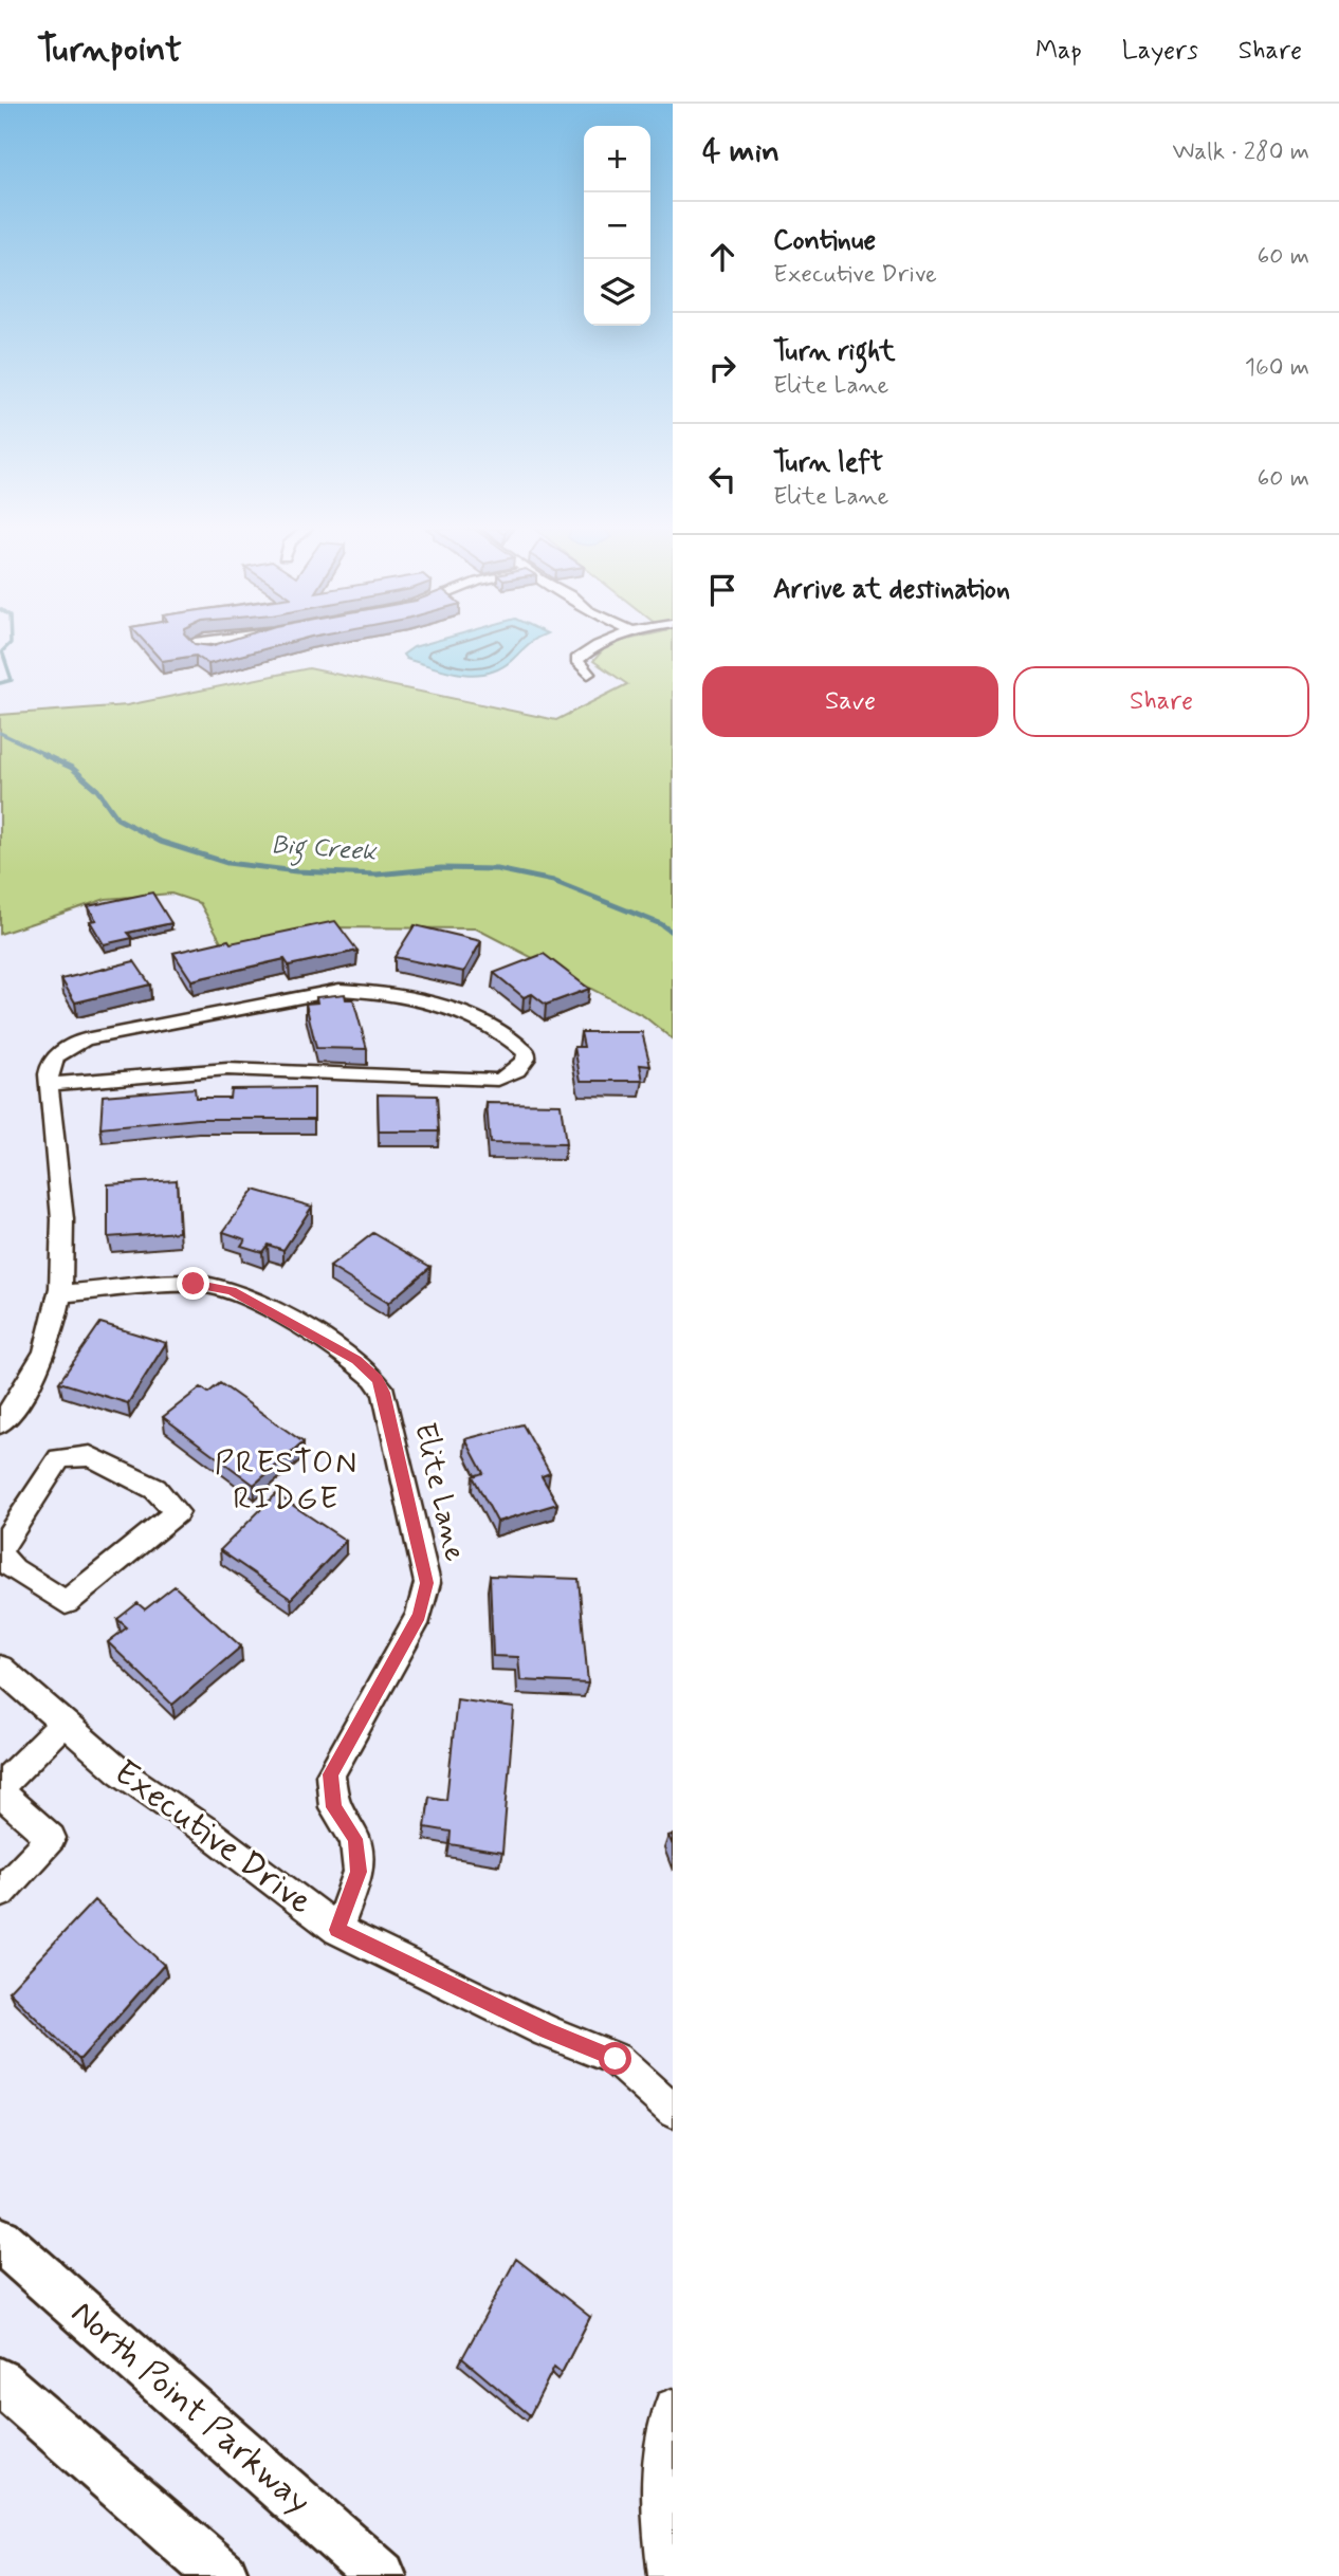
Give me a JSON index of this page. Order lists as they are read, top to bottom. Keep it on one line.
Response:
{"streets":{"street":["Elite Lane","Executive Drive","North Point Parkway"]},"crossings":[["Elite Lane","Executive Drive"]],"districts":["PRESTON RIDGE"],"water":["Big Creek"],"page":{"header":"Turnpoint","nav":["Map","Layers","Share"],"heading":["4 min","Walk · 280 m"],"map_buttons":["+","−"],"list":[["Continue","Executive Drive","60 m"],["Turn right","Elite Lane","160 m"],["Turn left","Elite Lane","60 m"],"Arrive at destination"],"buttons":["Save","Share"]}}
